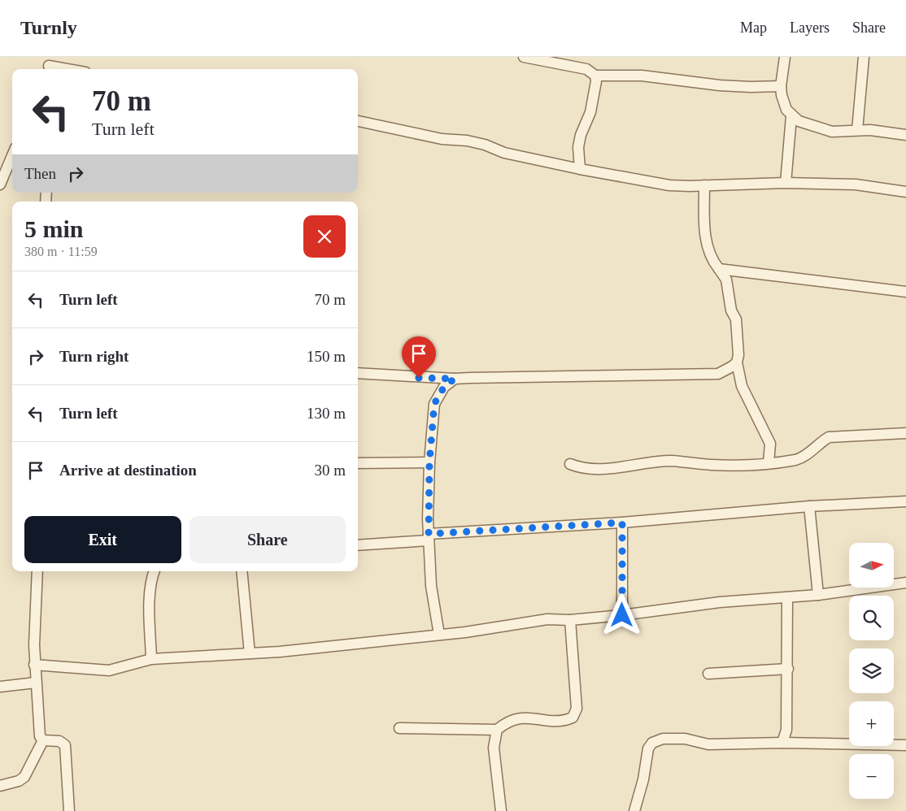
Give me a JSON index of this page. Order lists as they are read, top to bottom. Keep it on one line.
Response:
{"north":"right","page":{"header":"Turnly","nav":["Map","Layers","Share"],"turn":["70 m","Turn left"],"then":"Then","heading":["5 min","380 m · 11:59"],"list":[{"name":"Turn left","value":"70 m"},{"name":"Turn right","value":"150 m"},{"name":"Turn left","value":"130 m"},{"name":"Arrive at destination","value":"30 m"}],"buttons":["Exit","Share"],"map_buttons":["+","−"]}}
